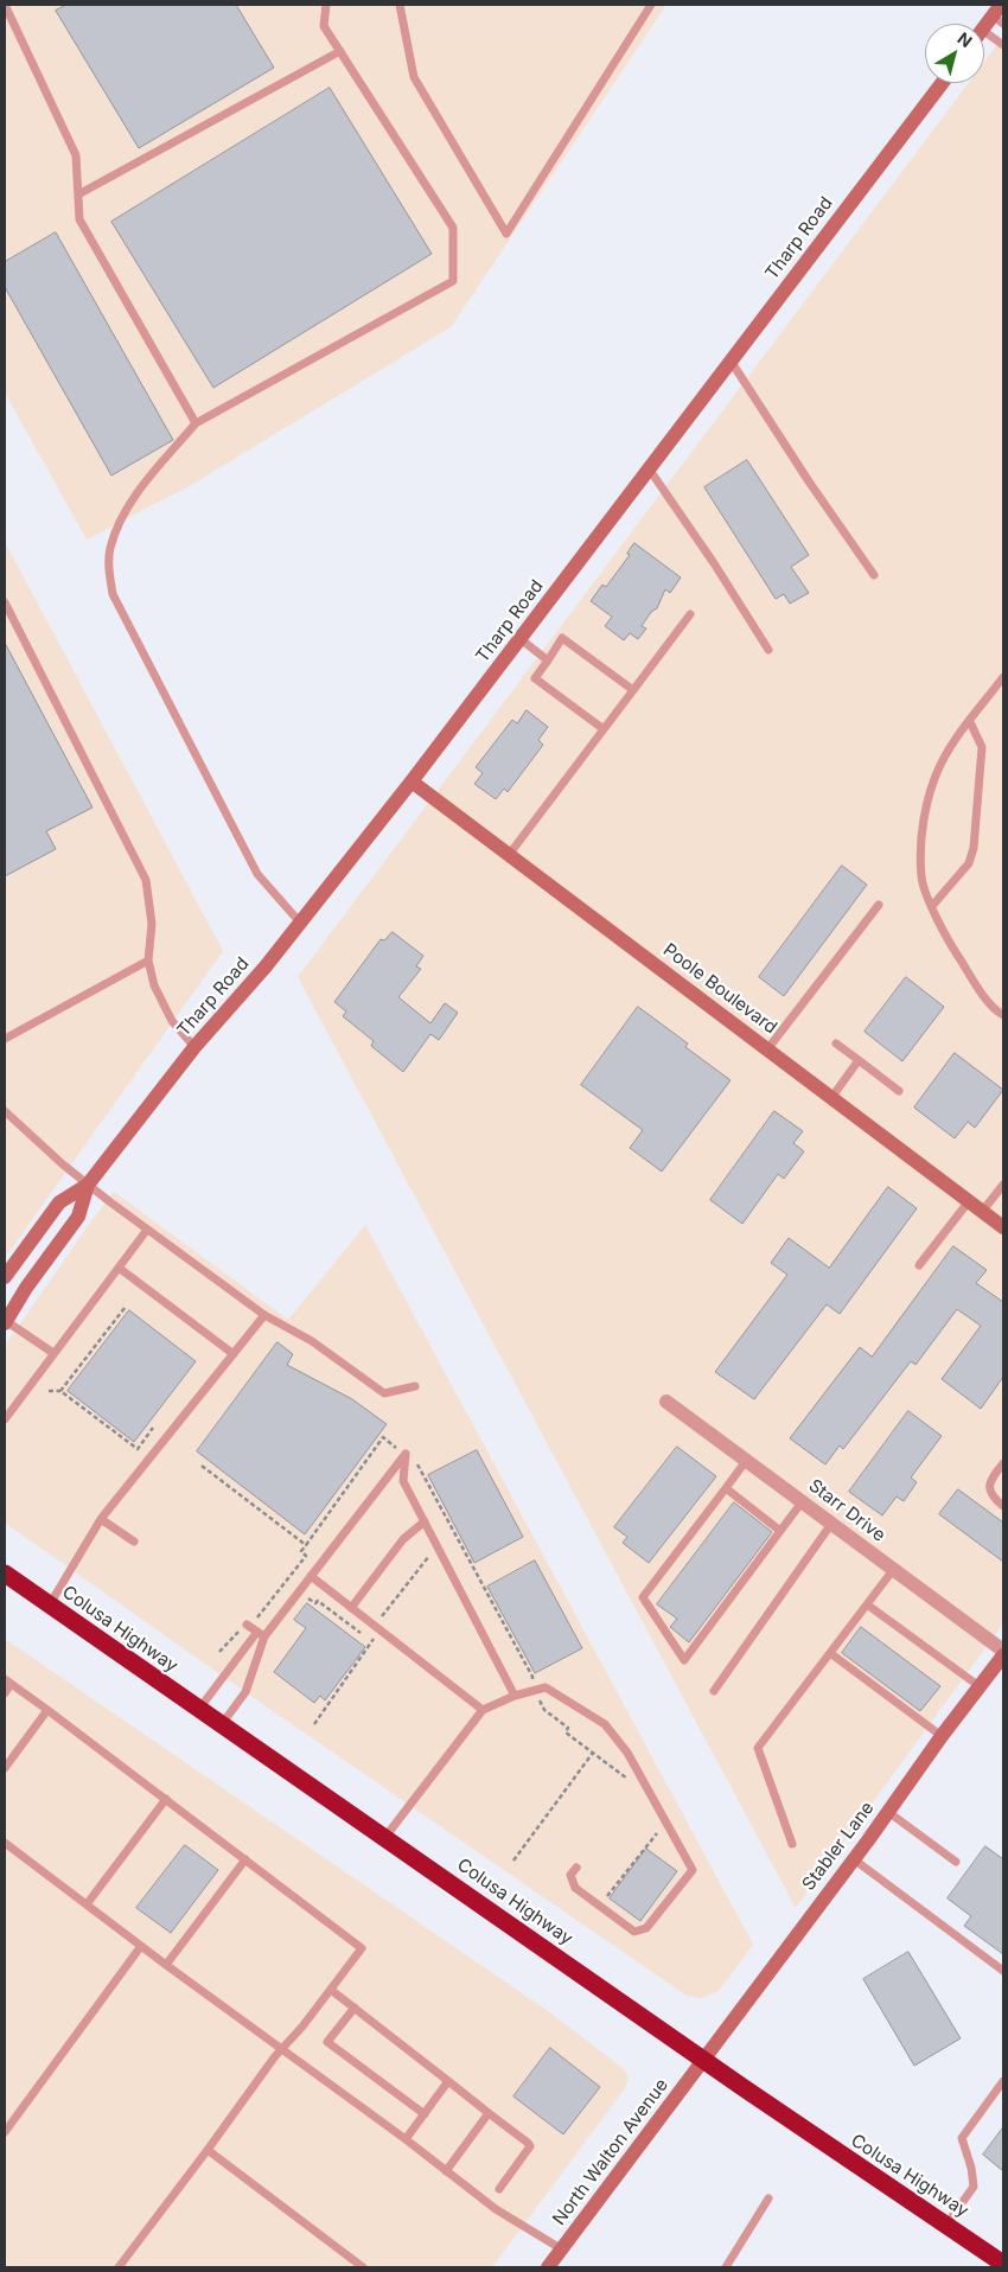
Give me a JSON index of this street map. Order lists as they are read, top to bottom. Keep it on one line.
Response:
{"streets":{"highway":["Colusa Highway"],"street":["Tharp Road","Poole Boulevard","Starr Drive","Stabler Lane","North Walton Avenue"]},"crossings":[["Tharp Road","Poole Boulevard"],["Colusa Highway","Stabler Lane"],["Colusa Highway","North Walton Avenue"],["Stabler Lane","North Walton Avenue"]],"north":"top right"}
